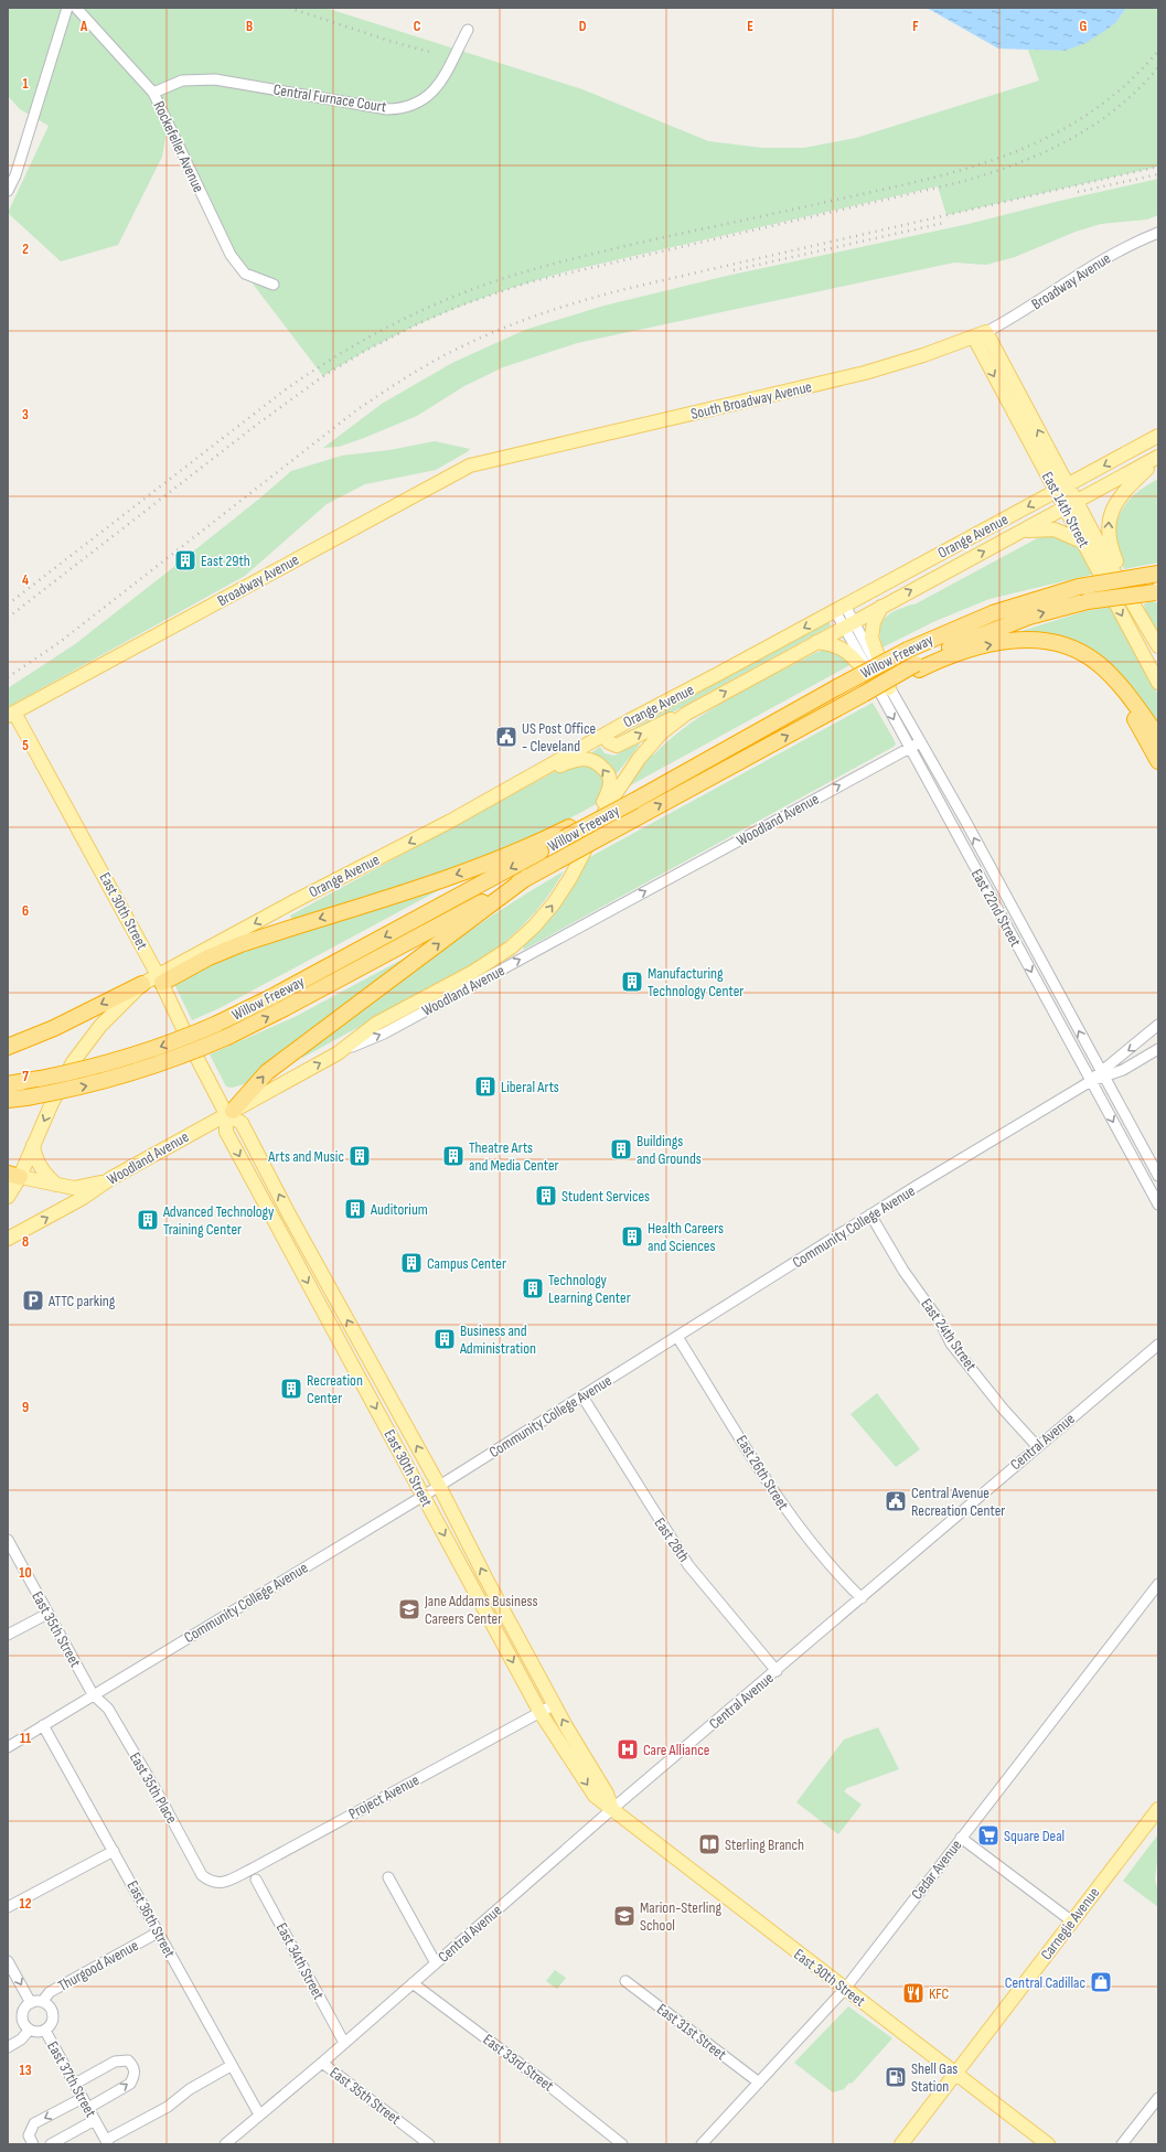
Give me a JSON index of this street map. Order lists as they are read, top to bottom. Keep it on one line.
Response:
{"streets":{"highway":["Willow Freeway"],"main road":["Broadway Avenue","South Broadway Avenue","East 14th Street","Orange Avenue","Woodland Avenue","East 30th Street","Carnegie Avenue"],"street":["Central Furnace Court","Rockefeller Avenue","East 22nd Street","Community College Avenue","East 24th Street","Central Avenue","East 26th Street","East 28th","East 35th Street","East 35th Place","Project Avenue","Cedar Avenue","East 36th Street","East 34th Street","Thurgood Avenue","East 31st Street","East 33rd Street","East 37th Street"]},"crossings":[["Central Furnace Court","Rockefeller Avenue"],["Broadway Avenue","South Broadway Avenue"],["Broadway Avenue","East 14th Street"],["Broadway Avenue","East 30th Street"],["South Broadway Avenue","East 14th Street"],["East 14th Street","Orange Avenue"],["Orange Avenue","Woodland Avenue"],["Orange Avenue","East 22nd Street"],["Orange Avenue","East 30th Street"],["Woodland Avenue","East 22nd Street"],["Woodland Avenue","East 30th Street"],["East 22nd Street","Community College Avenue"],["East 30th Street","Community College Avenue"],["East 30th Street","Central Avenue"],["East 30th Street","Project Avenue"],["East 30th Street","Cedar Avenue"],["East 30th Street","Carnegie Avenue"],["Community College Avenue","East 24th Street"],["Community College Avenue","East 26th Street"],["Community College Avenue","East 28th"],["Community College Avenue","East 35th Street"],["Community College Avenue","East 35th Place"],["Community College Avenue","East 36th Street"],["East 24th Street","Central Avenue"],["Central Avenue","East 26th Street"],["Central Avenue","East 28th"],["Central Avenue","East 35th Street"],["Central Avenue","East 36th Street"],["Central Avenue","East 34th Street"],["Central Avenue","East 33rd Street"],["East 35th Street","East 35th Place"],["East 35th Place","Project Avenue"],["Cedar Avenue","East 31st Street"],["East 36th Street","Thurgood Avenue"],["Thurgood Avenue","East 37th Street"]],"one_way":["Woodland Avenue"],"places":{"building":["East 29th","Manufacturing Technology Center","Liberal Arts","Buildings and Grounds","Arts and Music","Theatre Arts and Media Center","Student Services","Auditorium","Advanced Technology Training Center","Health Careers and Sciences","Campus Center","Technology Learning Center","Business and Administration","Recreation Center"],"public building":["US Post Office - Cleveland","Central Avenue Recreation Center"],"parking":["ATTC parking"],"school or university":["Jane Addams Business Careers Center","Marion-Sterling School"],"hospital":["Care Alliance"],"supermarket":["Square Deal"],"library":["Sterling Branch"],"shop":["Central Cadillac"],"restaurant":["KFC"],"fuel station":["Shell Gas Station"]},"grid":{"columns":["A","B","C","D","E","F","G"],"rows":["1","2","3","4","5","6","7","8","9","10","11","12","13"]}}
